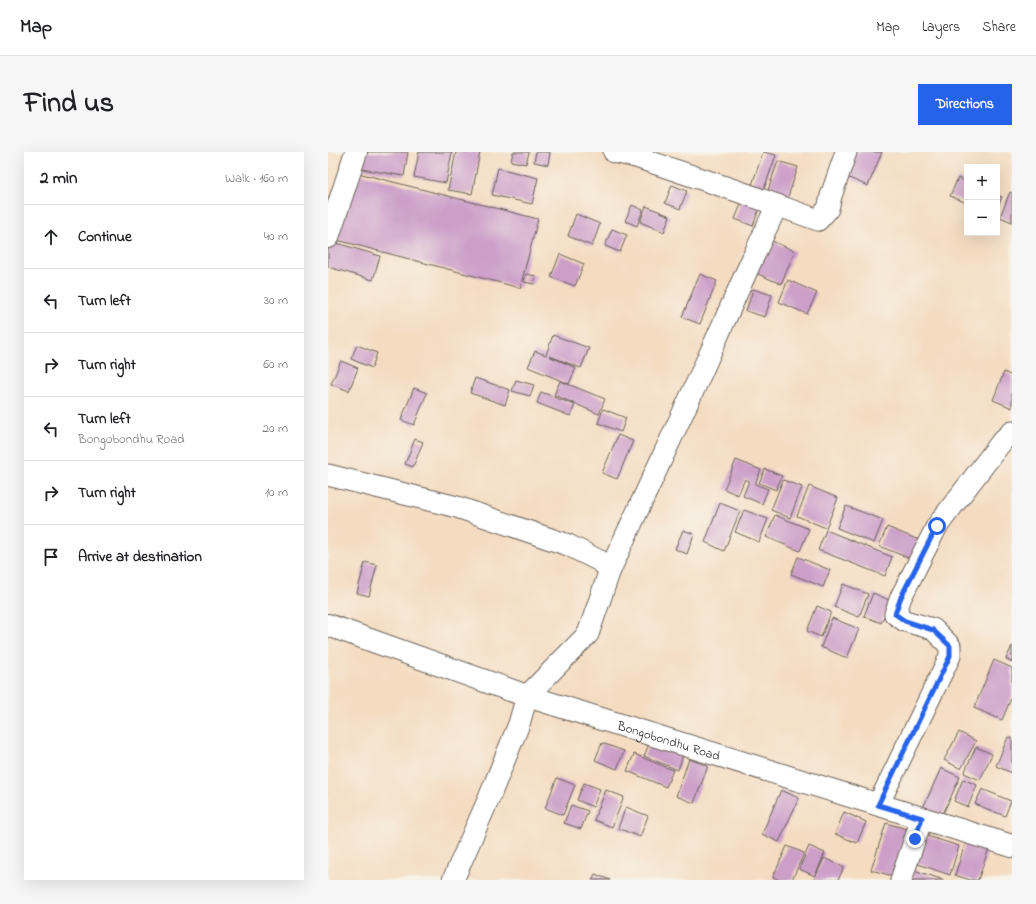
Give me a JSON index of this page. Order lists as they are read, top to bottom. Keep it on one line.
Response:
{"streets":{"street":["Bongobondhu Road"]},"page":{"header":"Map","nav":["Map","Layers","Share"],"title":"Find us","buttons":"Directions","heading":["2 min","Walk · 160 m"],"map_buttons":["+","−"],"list":[["Continue","40 m"],["Turn left","30 m"],["Turn right","60 m"],["Turn left","Bongobondhu Road","20 m"],["Turn right","10 m"],"Arrive at destination"]}}
